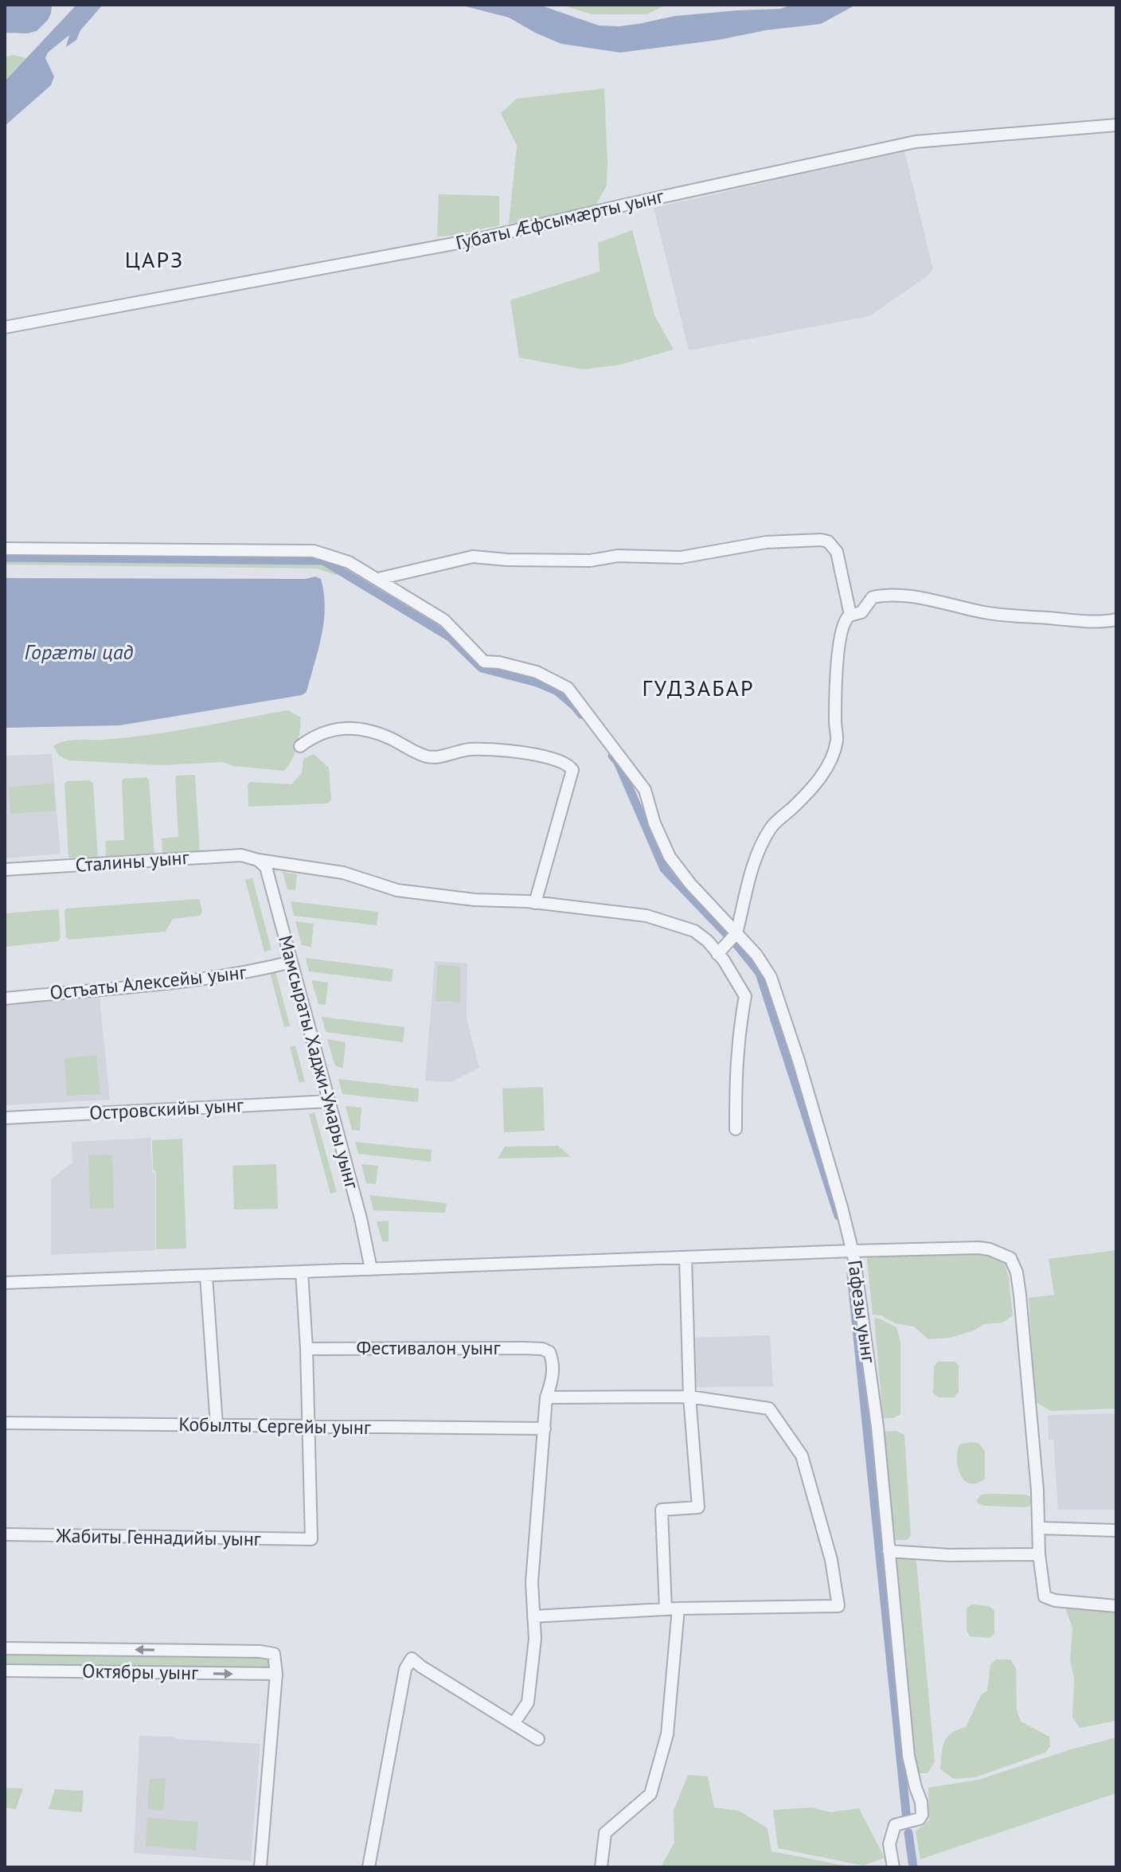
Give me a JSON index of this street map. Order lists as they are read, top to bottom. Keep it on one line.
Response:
{"streets":{"street":["Губаты Æфсымæрты уынг","Сталины уынг","Остъаты Алексейы уынг","Мамсыраты Хаджи-Умары уынг","Островскийы уынг","Гафезы уынг","Фестивалон уынг","Кобылты Сергейы уынг","Жабиты Геннадийы уынг","Октябры уынг"]},"crossings":[["Сталины уынг","Мамсыраты Хаджи-Умары уынг"],["Остъаты Алексейы уынг","Мамсыраты Хаджи-Умары уынг"],["Мамсыраты Хаджи-Умары уынг","Островскийы уынг"],["Кобылты Сергейы уынг","Жабиты Геннадийы уынг"]],"districts":["ЦАРЗ","ГУДЗАБАР"],"water":["Горӕты цад"]}
